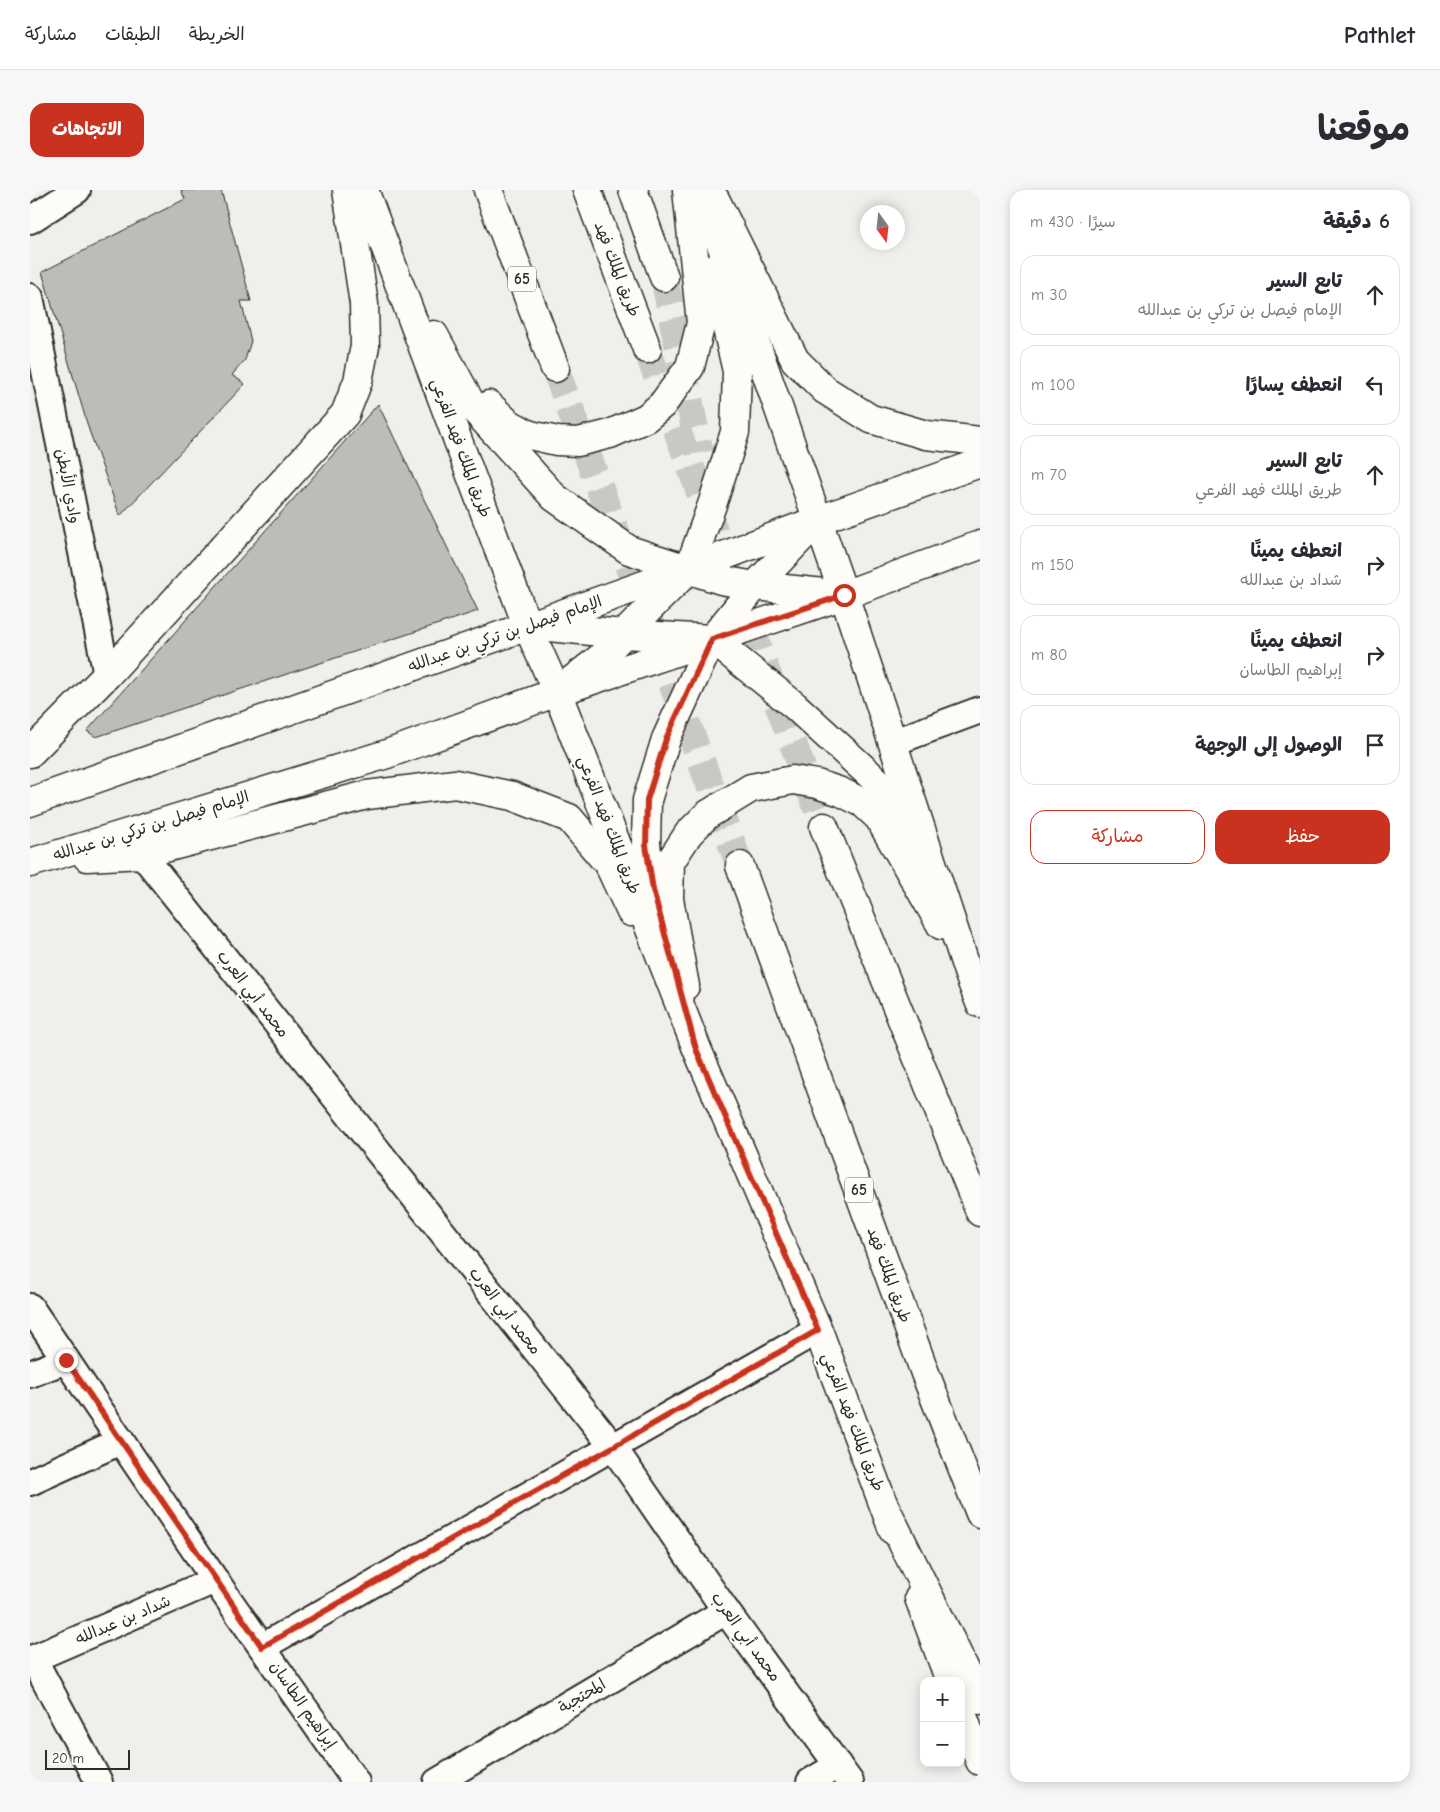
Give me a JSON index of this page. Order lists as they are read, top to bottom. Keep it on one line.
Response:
{"streets":{"main road":["طريق الملك فهد","65","طريق الملك فهد الفرعي","الإمام فيصل بن تركي بن عبدالله"],"street":["وادي الأبطن","محمد أبي العرب","شداد بن عبدالله","المحتجبة","إبراهيم الطاسان"]},"crossings":[["طريق الملك فهد الفرعي","الإمام فيصل بن تركي بن عبدالله"],["محمد أبي العرب","المحتجبة"],["شداد بن عبدالله","إبراهيم الطاسان"]],"scale_bar":"20 m","north":"bottom","page":{"header":"Pathlet","nav":["الخريطة","الطبقات","مشاركة"],"title":"موقعنا","buttons":["الاتجاهات",["حفظ","مشاركة"]],"heading":["6 دقيقة","سيرًا · 430 m"],"list":[["تابع السير","الإمام فيصل بن تركي بن عبدالله","30 m"],["انعطف يسارًا","100 m"],["تابع السير","طريق الملك فهد الفرعي","70 m"],["انعطف يمينًا","شداد بن عبدالله","150 m"],["انعطف يمينًا","إبراهيم الطاسان","80 m"],"الوصول إلى الوجهة"],"map_buttons":["+","−"],"scale":"20 m"}}
